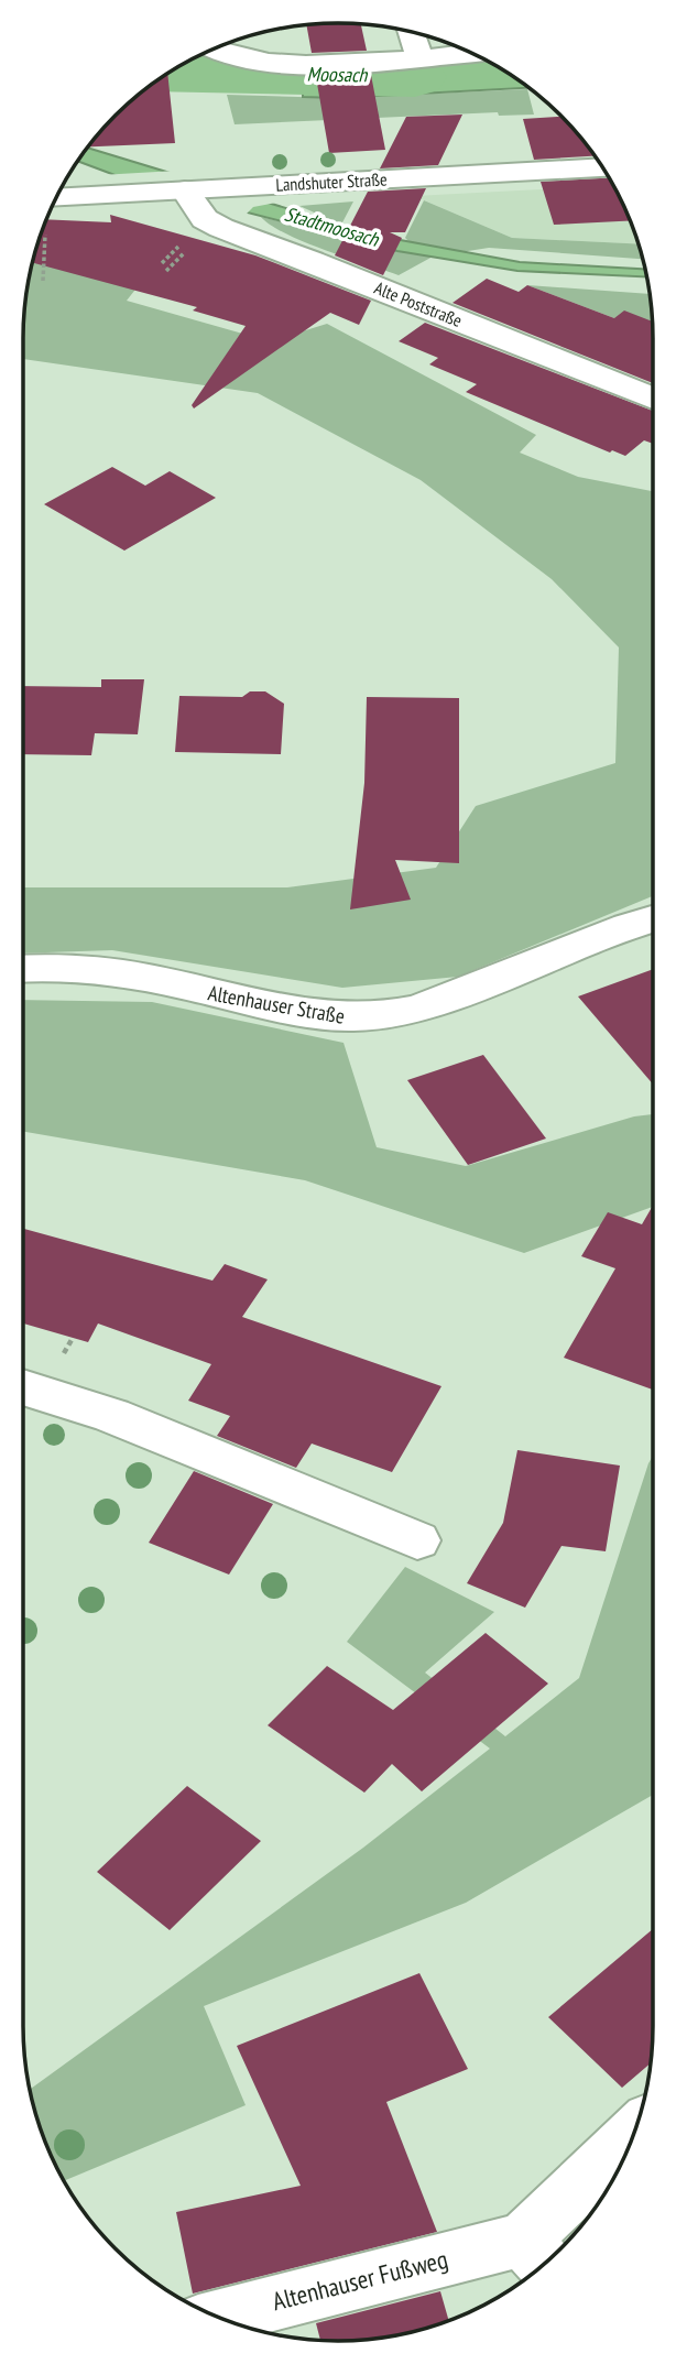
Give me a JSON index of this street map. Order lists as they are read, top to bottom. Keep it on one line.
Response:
{"streets":{"street":["Landshuter Straße","Alte Poststraße","Altenhauser Straße","Altenhauser Fußweg"]},"crossings":[["Landshuter Straße","Alte Poststraße"]],"water":["Moosach","Stadtmoosach"]}
